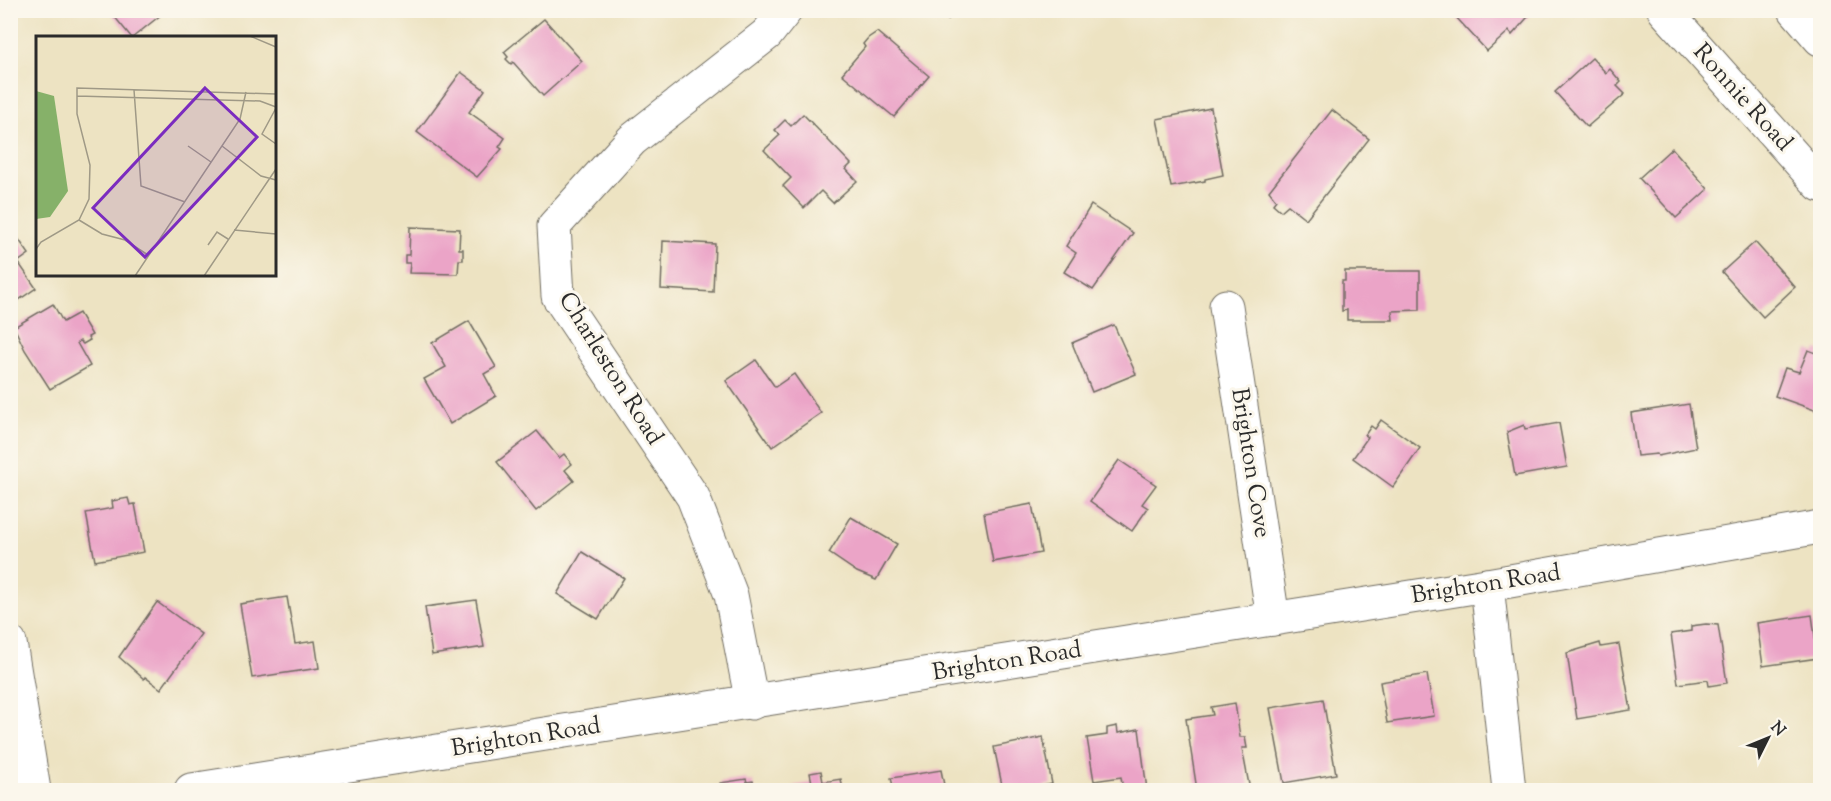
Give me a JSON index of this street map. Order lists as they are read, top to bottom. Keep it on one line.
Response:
{"streets":{"street":["Ronnie Road","Charleston Road","Brighton Cove","Brighton Road"]},"crossings":[["Charleston Road","Brighton Road"],["Brighton Cove","Brighton Road"]],"north":"top right"}
